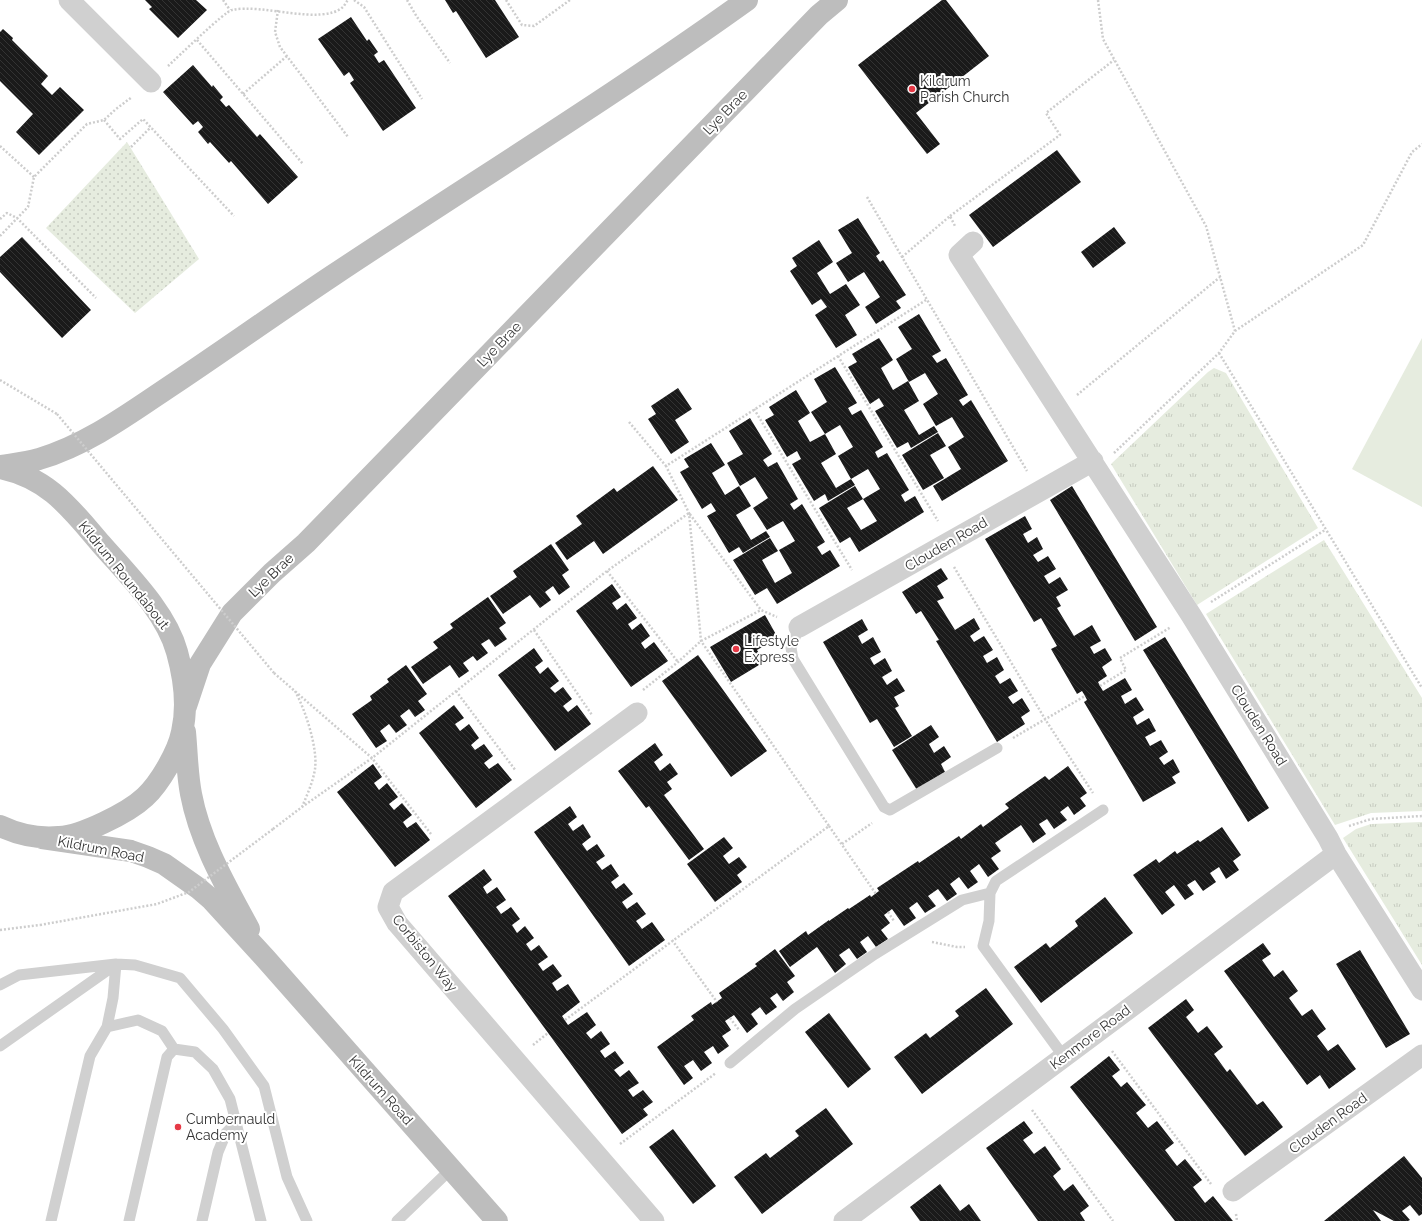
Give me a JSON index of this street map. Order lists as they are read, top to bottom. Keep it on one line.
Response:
{"streets":{"main road":["Lye Brae","Kildrum Roundabout","Kildrum Road"],"street":["Clouden Road","Corbiston Way","Kenmore Road"]},"crossings":[["Lye Brae","Kildrum Roundabout"],["Lye Brae","Kildrum Road"],["Clouden Road","Kenmore Road"],["Kildrum Roundabout","Kildrum Road"]],"places":["Kildrum Parish Church","Lifestyle Express","Cumbernauld Academy"]}
